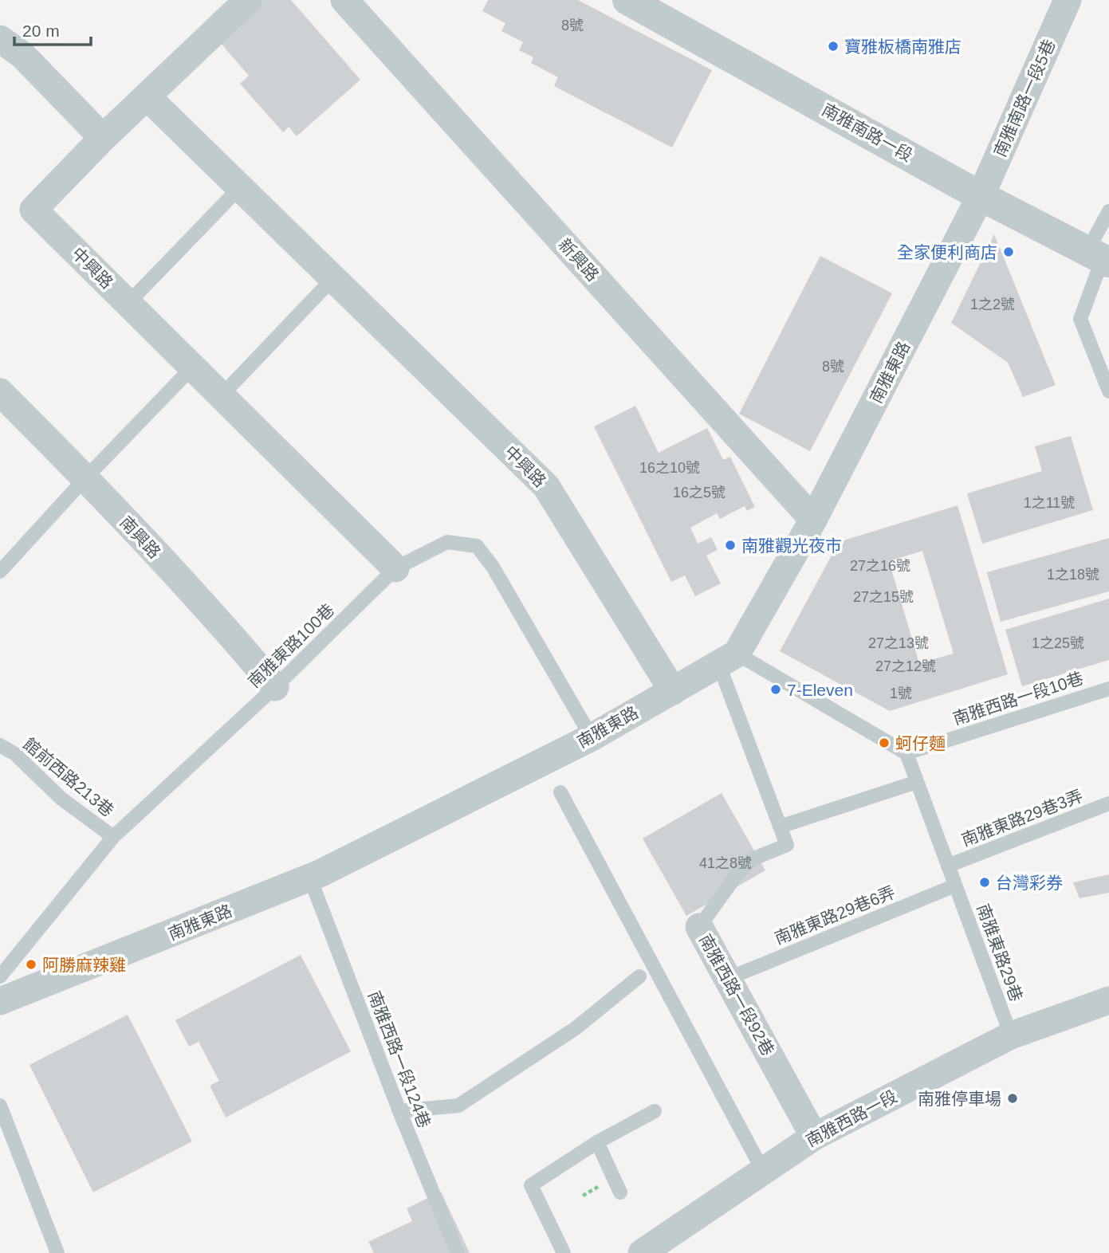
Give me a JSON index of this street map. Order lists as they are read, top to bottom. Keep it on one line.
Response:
{"streets":{"street":["南雅南路一段5巷","南雅南路一段","新興路","中興路","南雅東路","南興路","南雅西路一段92巷","南雅西路一段"],"lane":["南雅東路100巷","南雅西路一段10巷","館前西路213巷","南雅東路29巷3弄","南雅東路29巷6弄","南雅東路29巷","南雅西路一段124巷"]},"crossings":[["南雅南路一段5巷","南雅南路一段"],["南雅南路一段5巷","南雅東路"],["南雅南路一段","南雅東路"],["新興路","南雅東路"],["中興路","南雅東路"],["中興路","南雅東路100巷"],["南雅東路","南雅東路100巷"],["南雅東路","南雅西路一段92巷"],["南雅東路","南雅西路一段124巷"],["南興路","南雅東路100巷"],["南雅東路100巷","館前西路213巷"],["南雅西路一段10巷","南雅東路29巷"],["南雅東路29巷3弄","南雅東路29巷"],["南雅東路29巷6弄","南雅東路29巷"],["南雅東路29巷6弄","南雅西路一段92巷"],["南雅東路29巷","南雅西路一段"],["南雅西路一段92巷","南雅西路一段"]],"places":["寶雅板橋南雅店","全家便利商店","南雅觀光夜市","7-Eleven","蚵仔麵","台灣彩券","阿勝麻辣雞","南雅停車場"],"house_numbers":["8號","1之2號","8號","16之10號","16之5號","1之11號","27之16號","1之18號","27之15號","27之13號","1之25號","27之12號","1號","41之8號"],"scale_bar":"20 m"}
